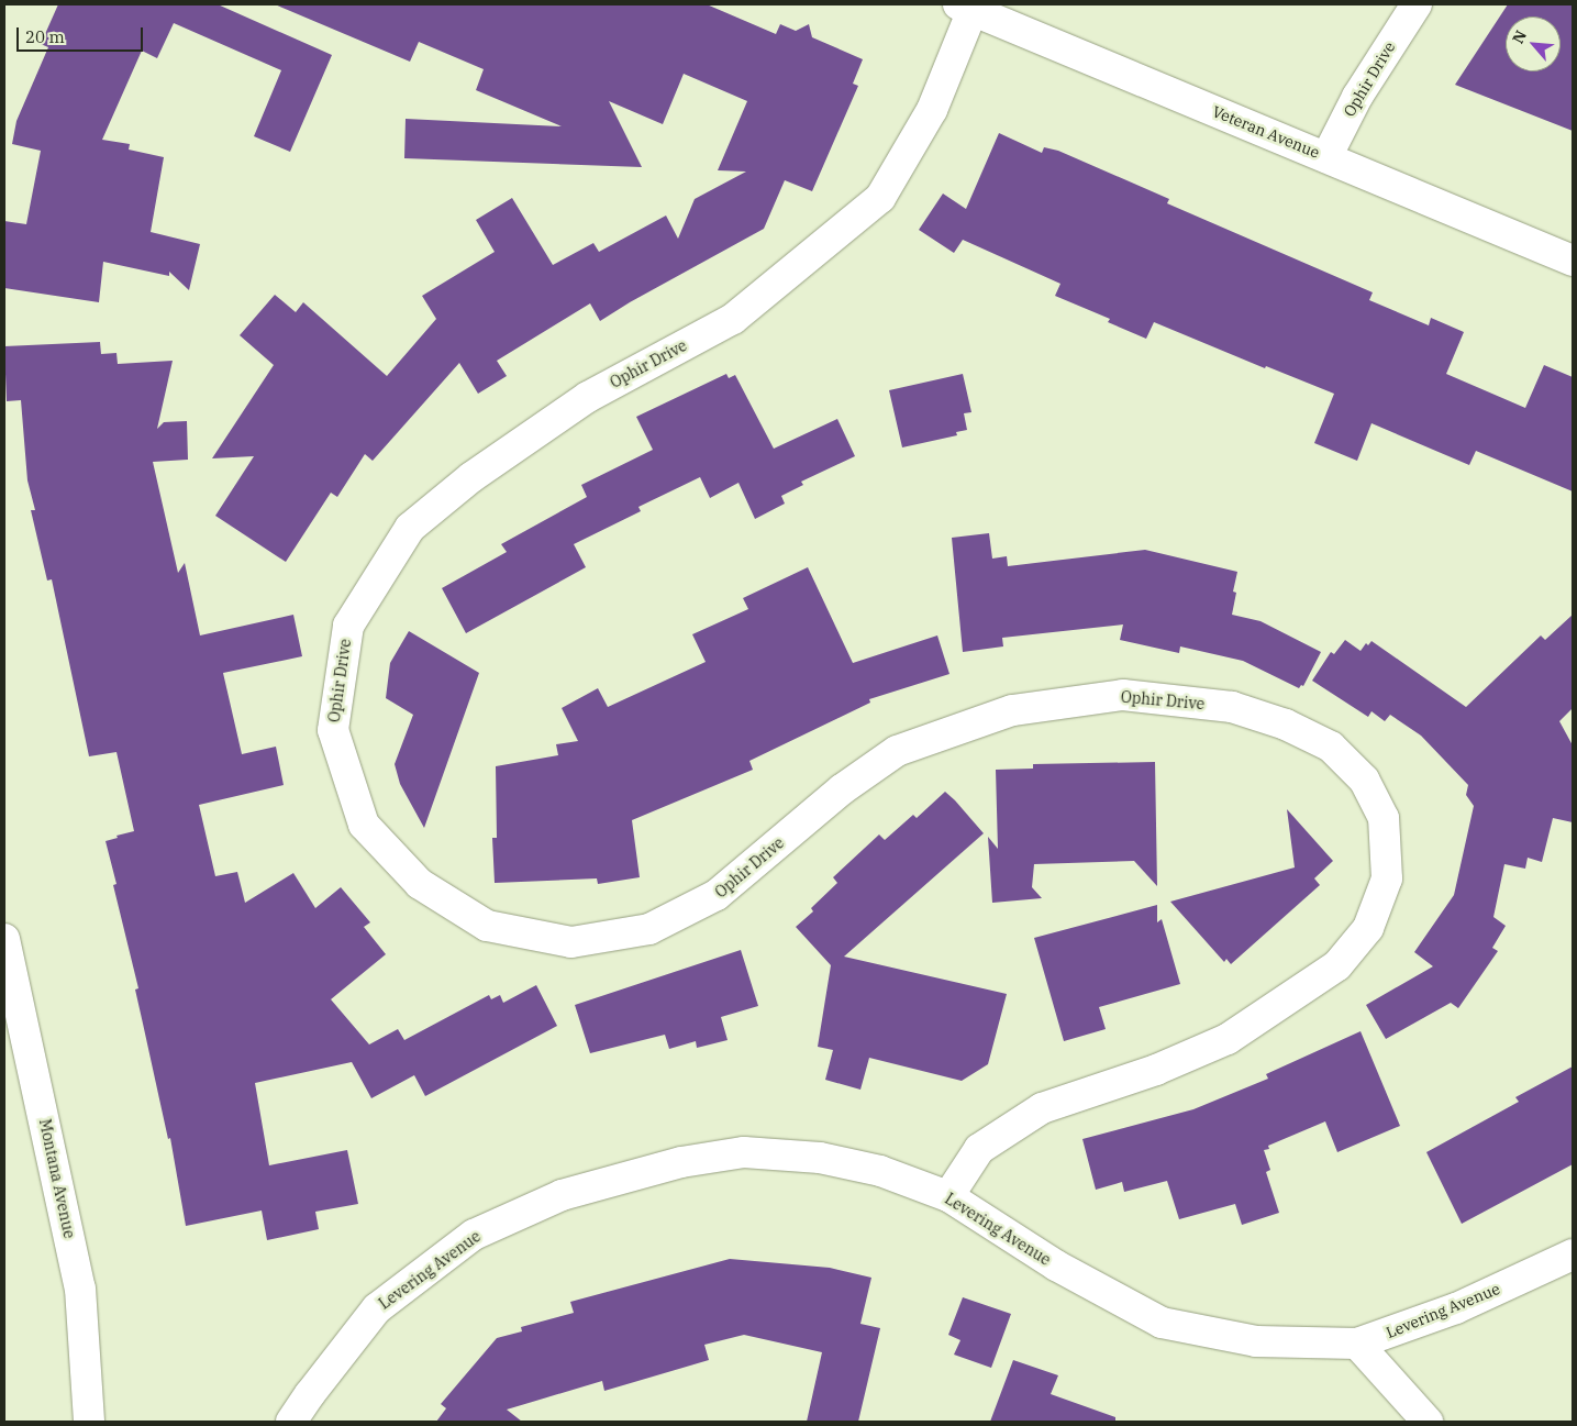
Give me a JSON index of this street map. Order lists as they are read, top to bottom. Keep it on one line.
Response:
{"streets":{"street":["Ophir Drive","Veteran Avenue","Montana Avenue","Levering Avenue"]},"crossings":[["Ophir Drive","Veteran Avenue"],["Ophir Drive","Levering Avenue"]],"scale_bar":"20 m","north":"top left"}
